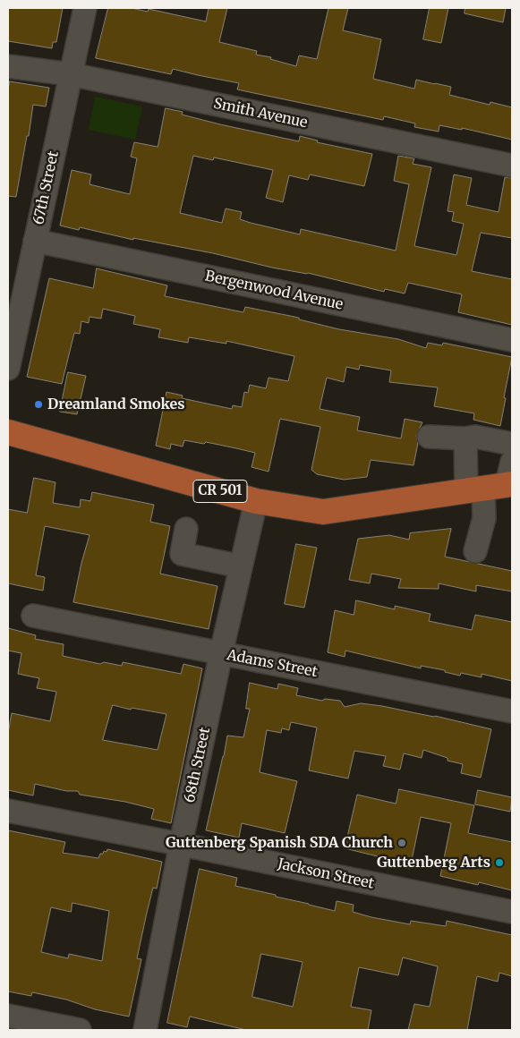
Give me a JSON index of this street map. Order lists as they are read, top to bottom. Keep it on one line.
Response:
{"streets":{"main road":["CR 501"],"street":["Smith Avenue","67th Street","Bergenwood Avenue","Adams Street","68th Street","Jackson Street"]},"crossings":[["Smith Avenue","67th Street"],["67th Street","Bergenwood Avenue"],["CR 501","68th Street"],["Adams Street","68th Street"],["68th Street","Jackson Street"]],"places":["Dreamland Smokes","Guttenberg Spanish SDA Church","Guttenberg Arts"]}
